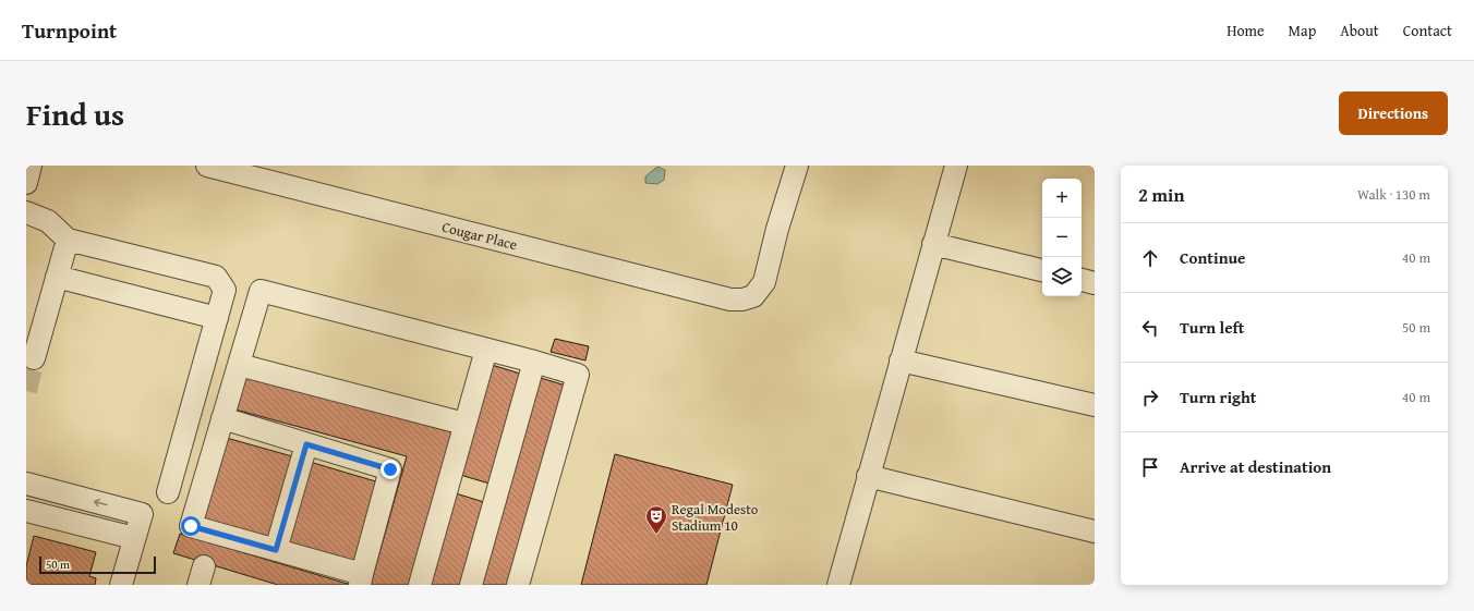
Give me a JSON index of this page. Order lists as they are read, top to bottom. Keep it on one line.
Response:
{"streets":{"street":["Cougar Place"]},"places":{"theatre":["Regal Modesto Stadium 10"]},"scale_bar":"50 m","page":{"header":"Turnpoint","nav":["Home","Map","About","Contact"],"title":"Find us","buttons":"Directions","heading":["2 min","Walk · 130 m"],"map_buttons":["+","−"],"list":[["Continue","40 m"],["Turn left","50 m"],["Turn right","40 m"],"Arrive at destination"],"scale":"50 m"}}
